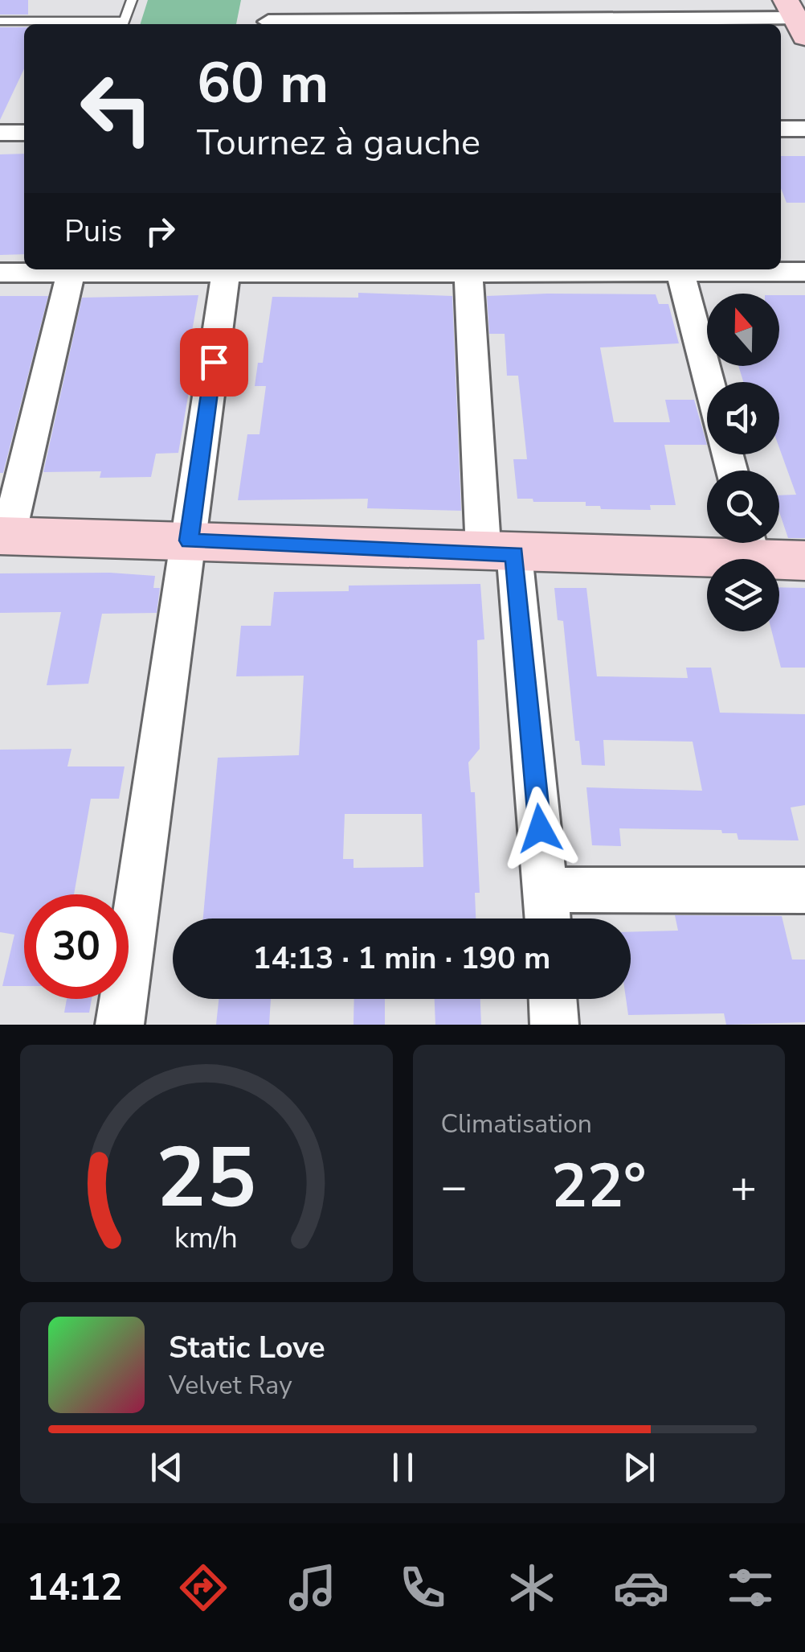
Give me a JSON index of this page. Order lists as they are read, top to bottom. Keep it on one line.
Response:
{"north":"top","page":{"turn":["60 m","Tournez à gauche"],"then":"Puis","limit":"30","trip":"14:13 · 1 min · 190 m","tile":"Climatisation","heat":["−","22°","+"],"song":["Static Love","Velvet Ray"],"tabs":"14:12","gauge":["25","km/h"]}}
